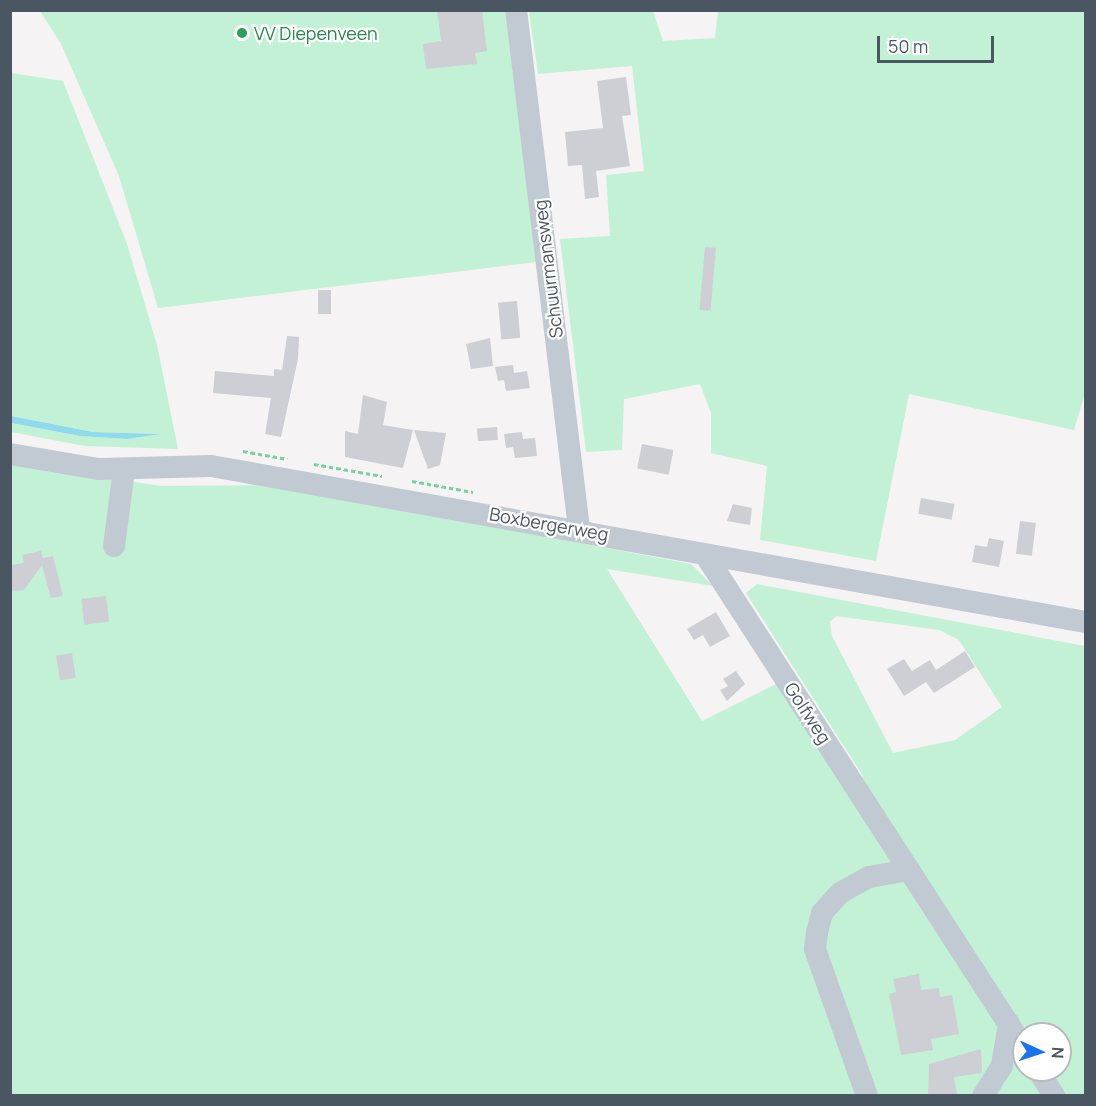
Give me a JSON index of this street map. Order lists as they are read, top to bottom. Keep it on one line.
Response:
{"streets":{"street":["Schuurmansweg","Boxbergerweg","Golfweg"]},"crossings":[["Schuurmansweg","Boxbergerweg"],["Boxbergerweg","Golfweg"]],"places":["VV Diepenveen"],"scale_bar":"50 m","north":"right"}
